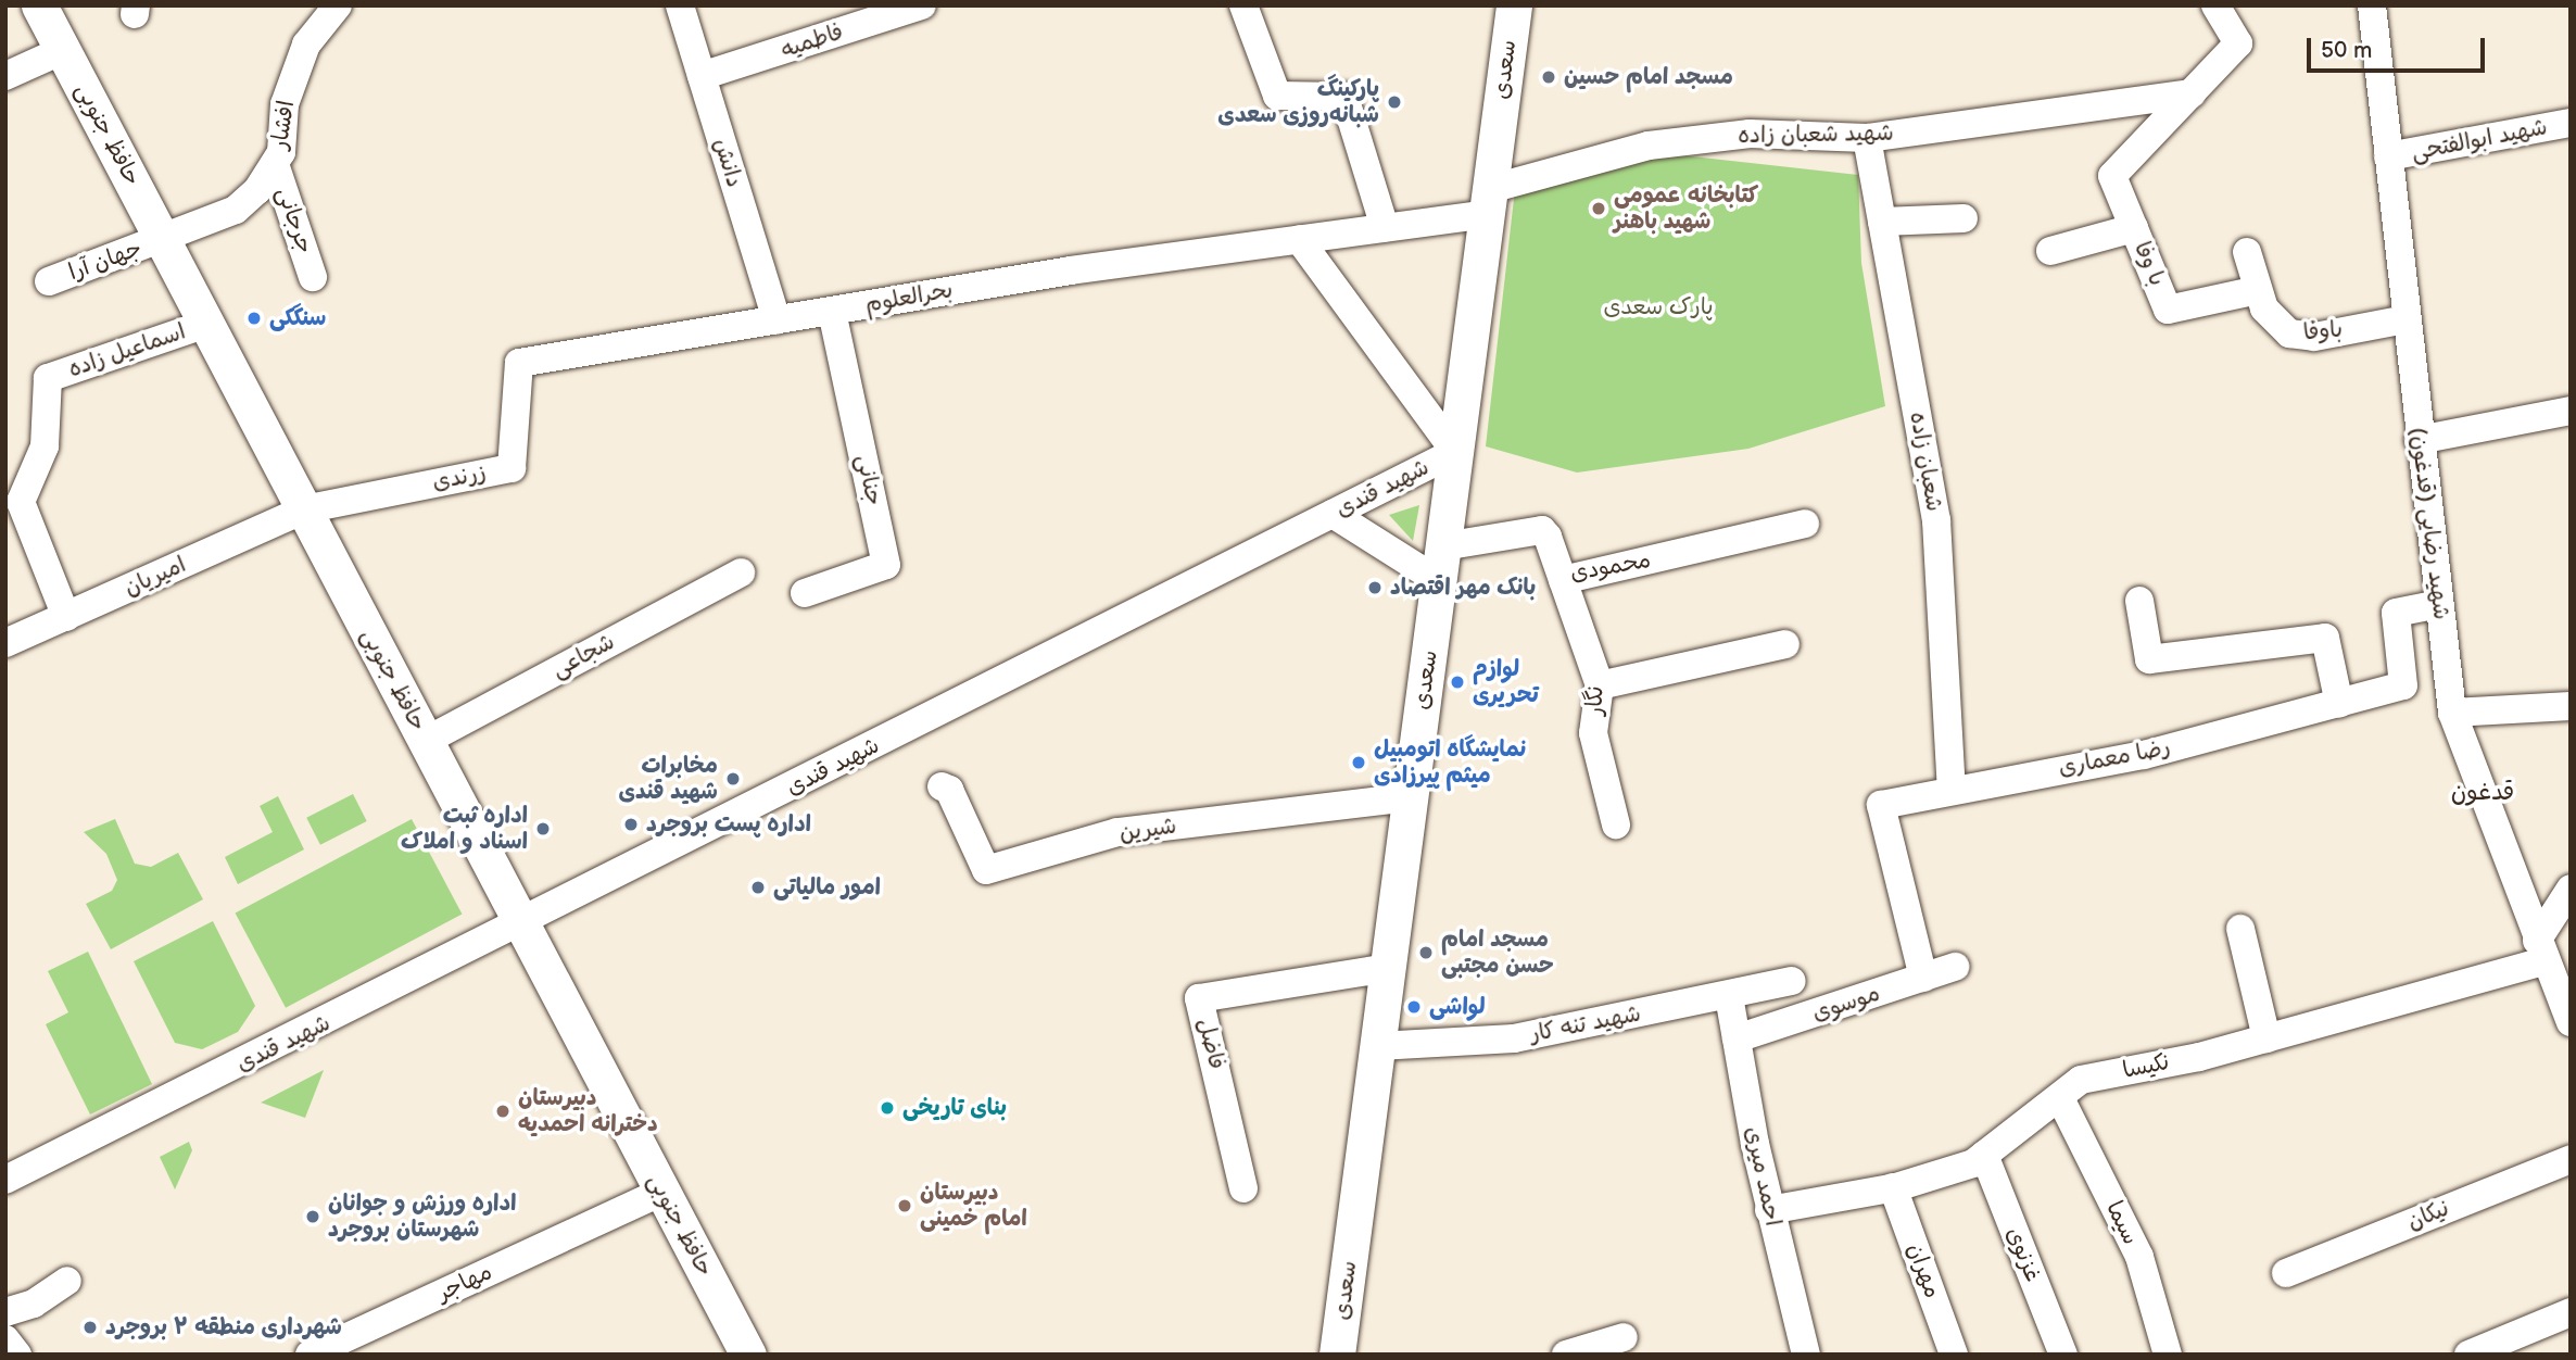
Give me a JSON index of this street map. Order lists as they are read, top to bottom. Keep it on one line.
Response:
{"streets":{"main road":["سعدی","حافظ جنوبی"],"street":["فاطمیه","افشار","شهید شعبان زاده","شهید ابوالفتحی","دانش","جرجانی","جهان آرا","با وفا","بحرالعلوم","باوفا","اسماعیل زاده","شعبان زاده","زرندی","جنانی","شهید قندی","(قدغون) شهید رضایی","محمودی","امیریان","شجاعی","نگار","رضا معماری","شیرین","موسوی","شهید تنه کار","فاضل","نکیسا","احمد میری","نیکان","سیما","غزنوی","مهران","مهاجر"]},"crossings":[["فاطمیه","دانش"],["سعدی","شهید شعبان زاده"],["سعدی","بحرالعلوم"],["سعدی","شهید قندی"],["سعدی","محمودی"],["سعدی","شیرین"],["سعدی","شهید تنه کار"],["سعدی","فاضل"],["افشار","حافظ جنوبی"],["افشار","جرجانی"],["افشار","جهان آرا"],["حافظ جنوبی","جهان آرا"],["حافظ جنوبی","اسماعیل زاده"],["حافظ جنوبی","زرندی"],["حافظ جنوبی","شهید قندی"],["حافظ جنوبی","امیریان"],["حافظ جنوبی","شجاعی"],["حافظ جنوبی","مهاجر"],["شهید شعبان زاده","با وفا"],["شهید شعبان زاده","بحرالعلوم"],["شهید شعبان زاده","شعبان زاده"],["شهید ابوالفتحی","(قدغون) شهید رضایی"],["دانش","بحرالعلوم"],["با وفا","باوفا"],["بحرالعلوم","زرندی"],["بحرالعلوم","جنانی"],["باوفا","(قدغون) شهید رضایی"],["اسماعیل زاده","امیریان"],["شعبان زاده","رضا معماری"],["زرندی","امیریان"],["(قدغون) شهید رضایی","رضا معماری"],["(قدغون) شهید رضایی","نکیسا"],["محمودی","نگار"],["رضا معماری","موسوی"],["موسوی","احمد میری"],["شهید تنه کار","احمد میری"],["نکیسا","احمد میری"],["نکیسا","سیما"],["نکیسا","غزنوی"],["نکیسا","مهران"]],"districts":["قدغون"],"parks":["پارک سعدی"],"places":["مسجد امام حسین","پارکینگ شبانه‌روزی سعدی","کتابخانه عمومی شهید باهنر","سنگکی","بانک مهر اقتصاد","لوازم تحریری","نمایشگاه اتومبیل میثم پیرزادی","مخابرات شهید قندی","اداره پست بروجرد","اداره ثبت اسناد و املاک","امور مالیاتی","مسجد امام حسن مجتبی","لواشی","بنای تاریخی","دبیرستان دخترانه احمدیه","دبیرستان امام خمینی","اداره ورزش و جوانان شهرستان بروجرد","شهرداری منطقه ۲ بروجرد"],"scale_bar":"50 m"}
